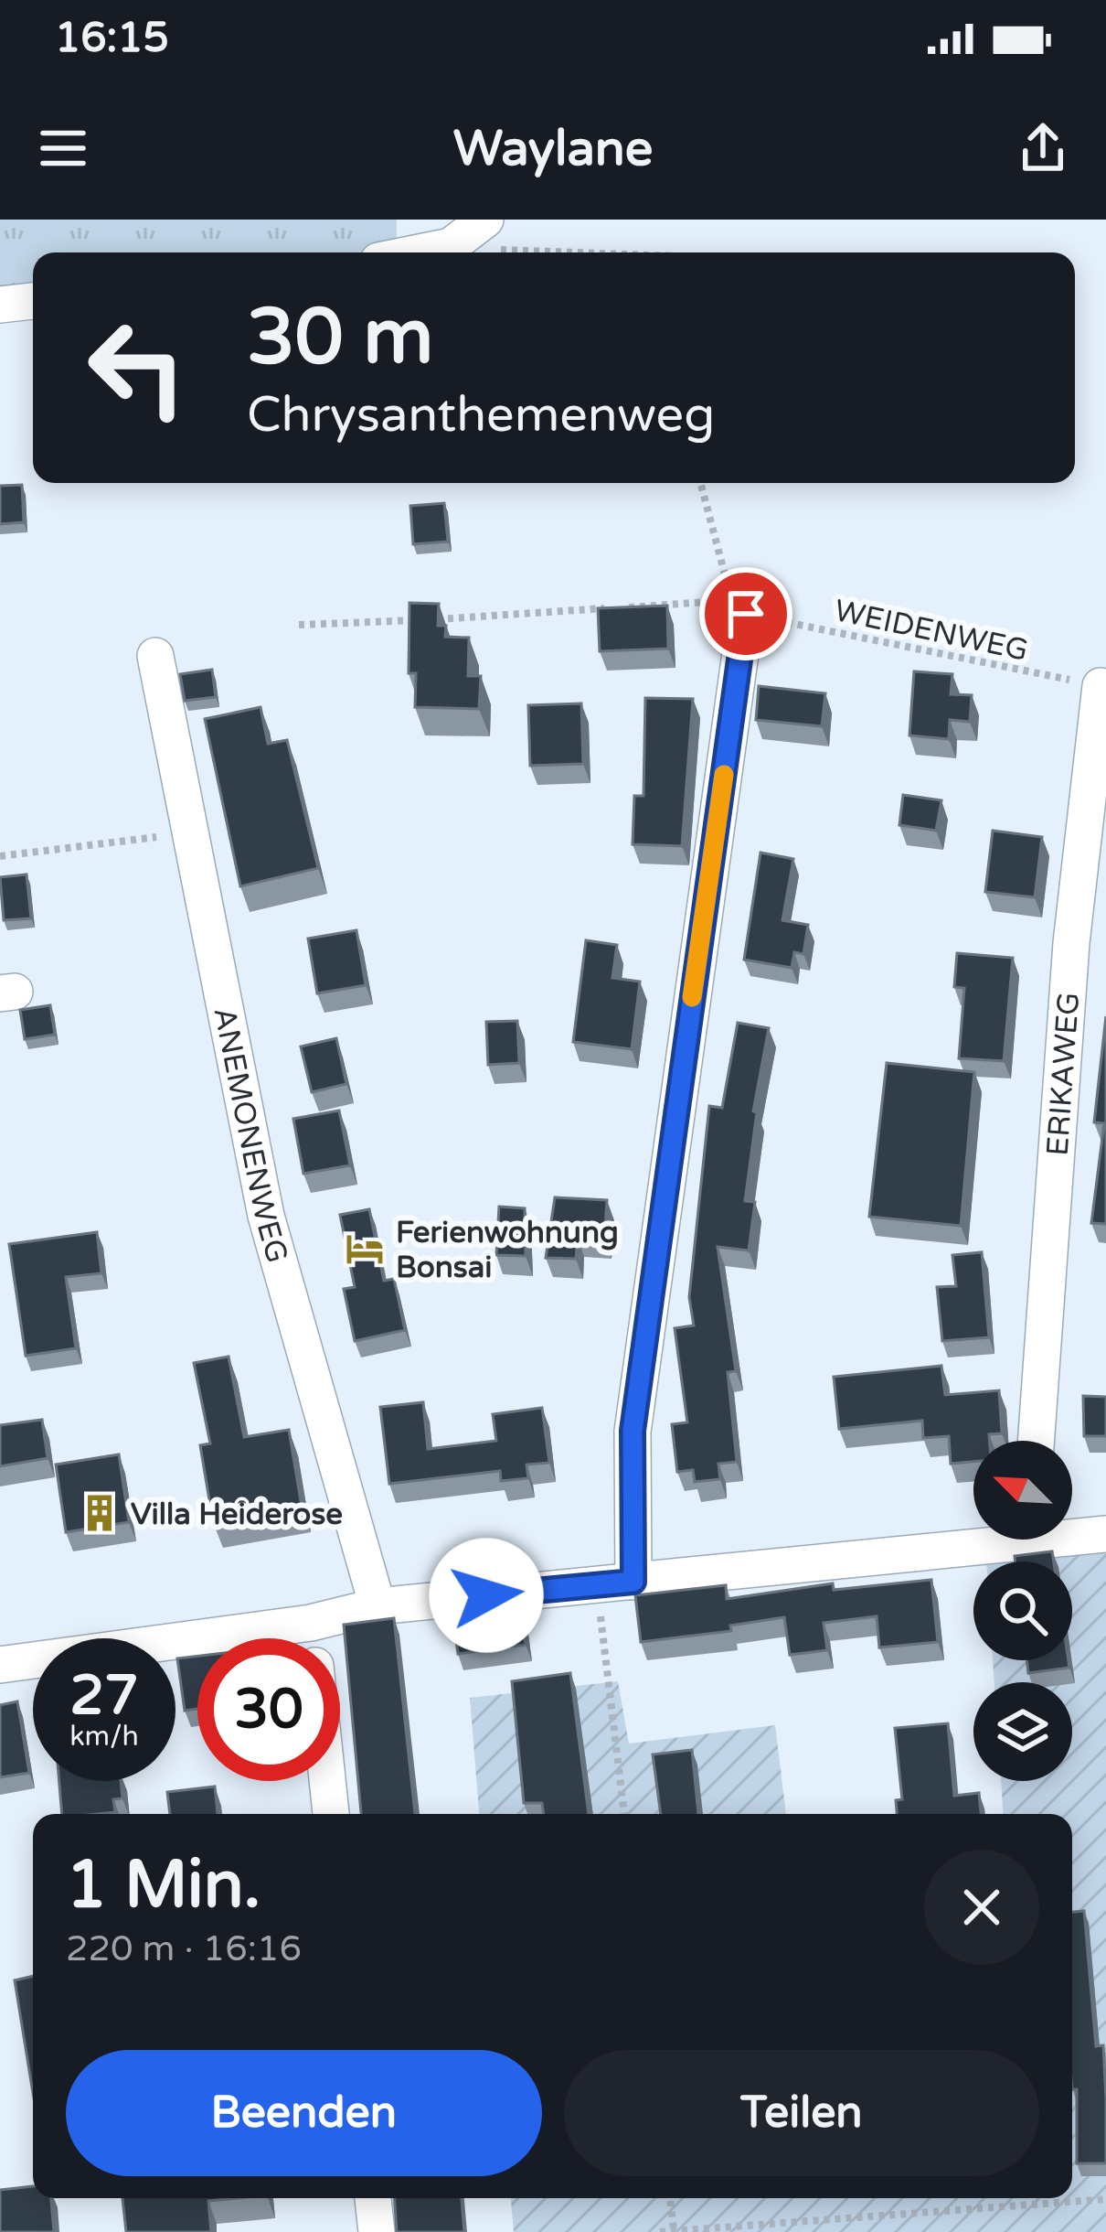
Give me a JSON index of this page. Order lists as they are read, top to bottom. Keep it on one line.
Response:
{"streets":{"street":["ERIKAWEG","ANEMONENWEG"],"path":["WEIDENWEG"]},"crossings":[["WEIDENWEG","ERIKAWEG"]],"places":{"hotel":["Ferienwohnung Bonsai"],"building":["Villa Heiderose"]},"north":"top left","page":{"status":"16:15","header":"Waylane","turn":["30 m","Chrysanthemenweg"],"speed":"27 km/h","limit":"30","heading":["1 Min.","220 m · 16:16"],"buttons":["Beenden","Teilen"]}}
